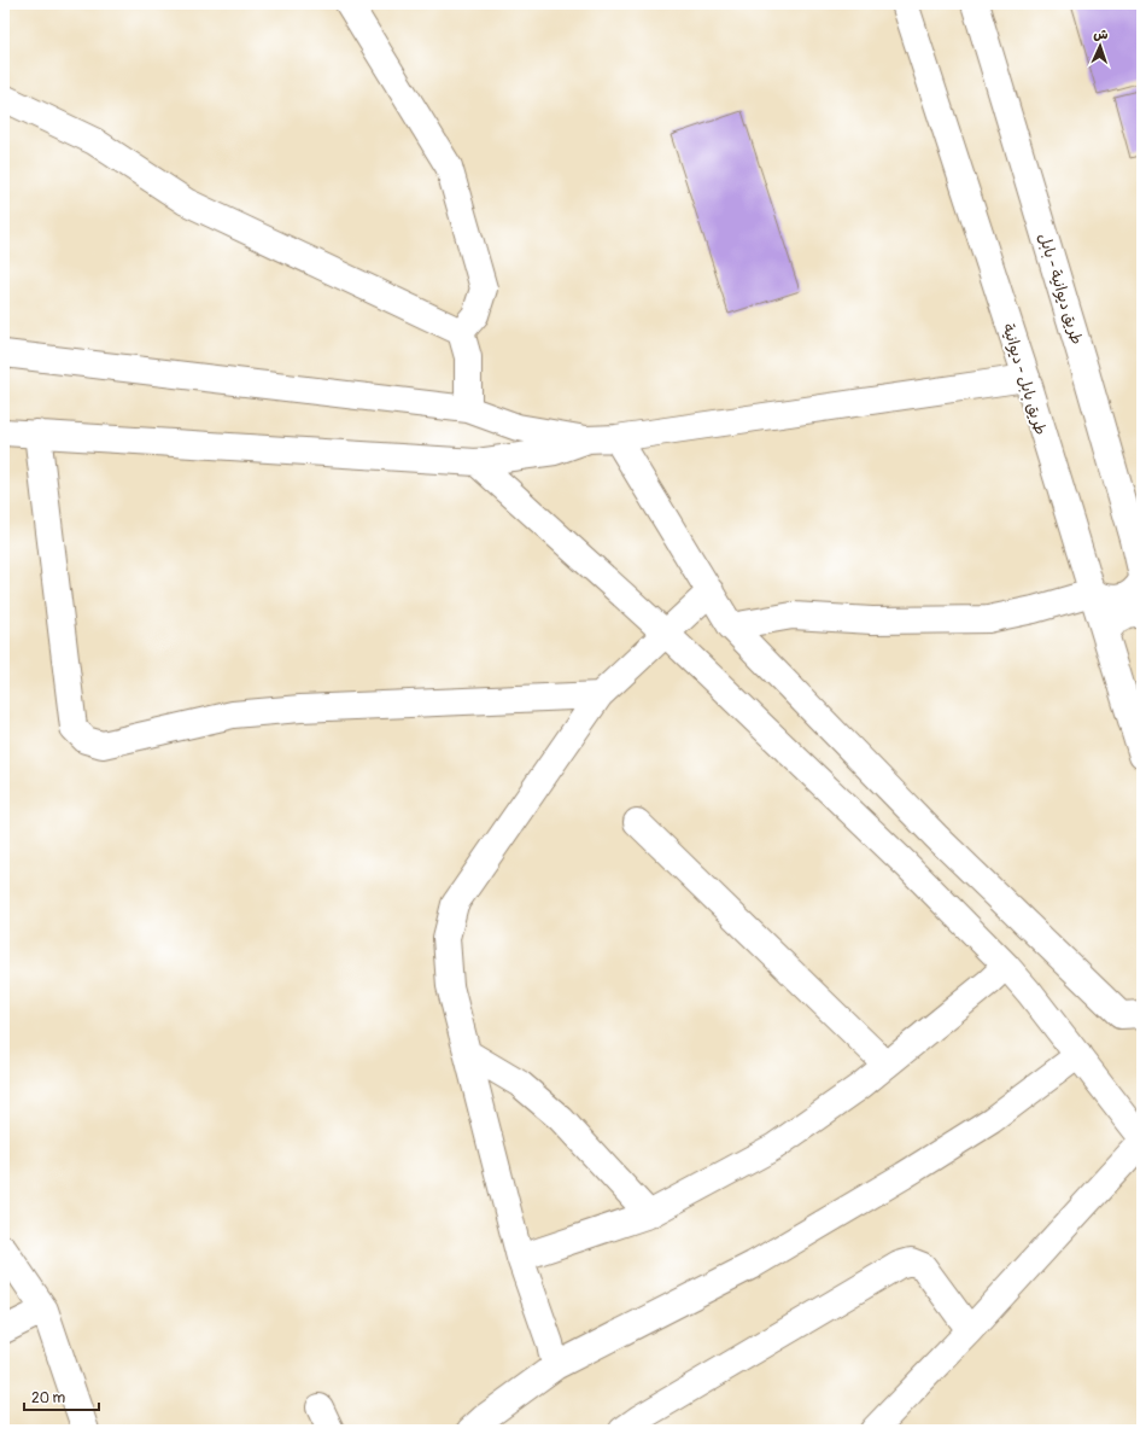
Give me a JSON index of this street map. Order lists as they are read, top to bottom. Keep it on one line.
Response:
{"streets":{"main road":["طريق ديوانية - بابل","طريق بابل - ديوانية"]},"scale_bar":"20 m","north":"top"}
